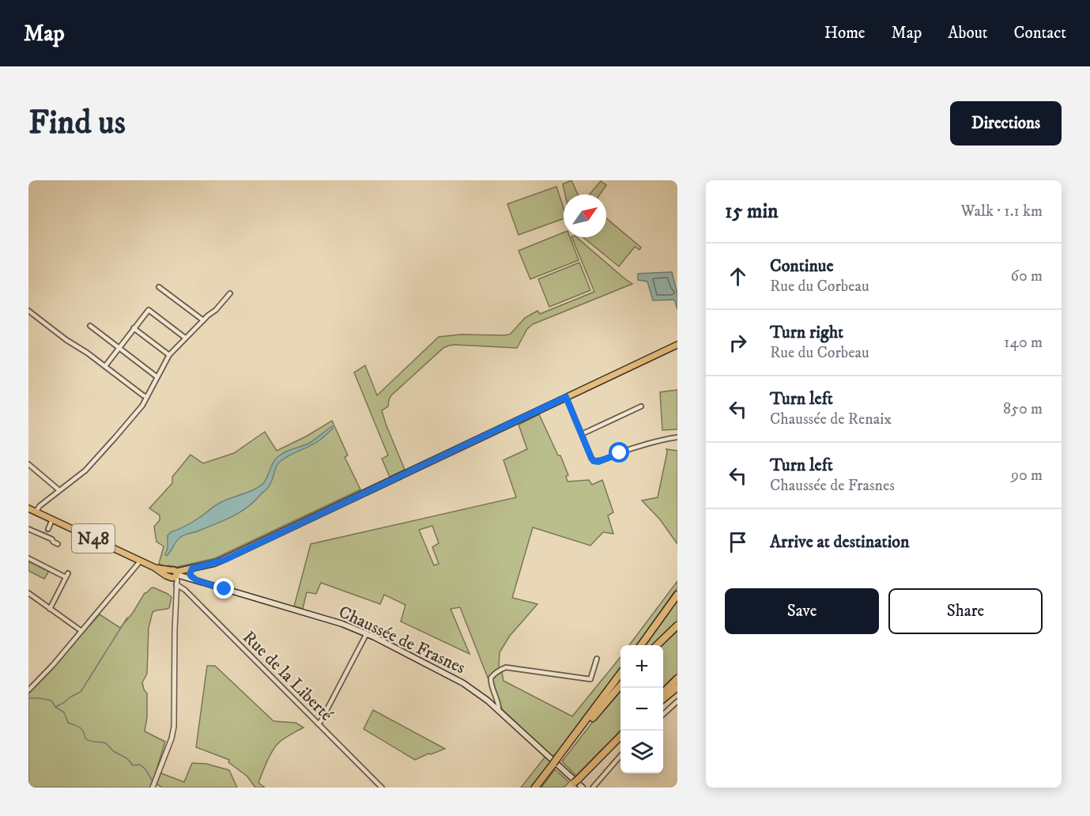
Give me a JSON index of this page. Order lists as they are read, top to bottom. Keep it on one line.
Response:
{"streets":{"main road":["N48","Chaussée de Frasnes"],"street":["Rue de la Liberté"]},"crossings":[["N48","Chaussée de Frasnes"]],"north":"top right","page":{"header":"Map","nav":["Home","Map","About","Contact"],"buttons":["Directions",["Save","Share"]],"title":"Find us","heading":["15 min","Walk · 1.1 km"],"list":[["Continue","Rue du Corbeau","60 m"],["Turn right","Rue du Corbeau","140 m"],["Turn left","Chaussée de Renaix","850 m"],["Turn left","Chaussée de Frasnes","90 m"],"Arrive at destination"],"map_buttons":["+","−"]}}
